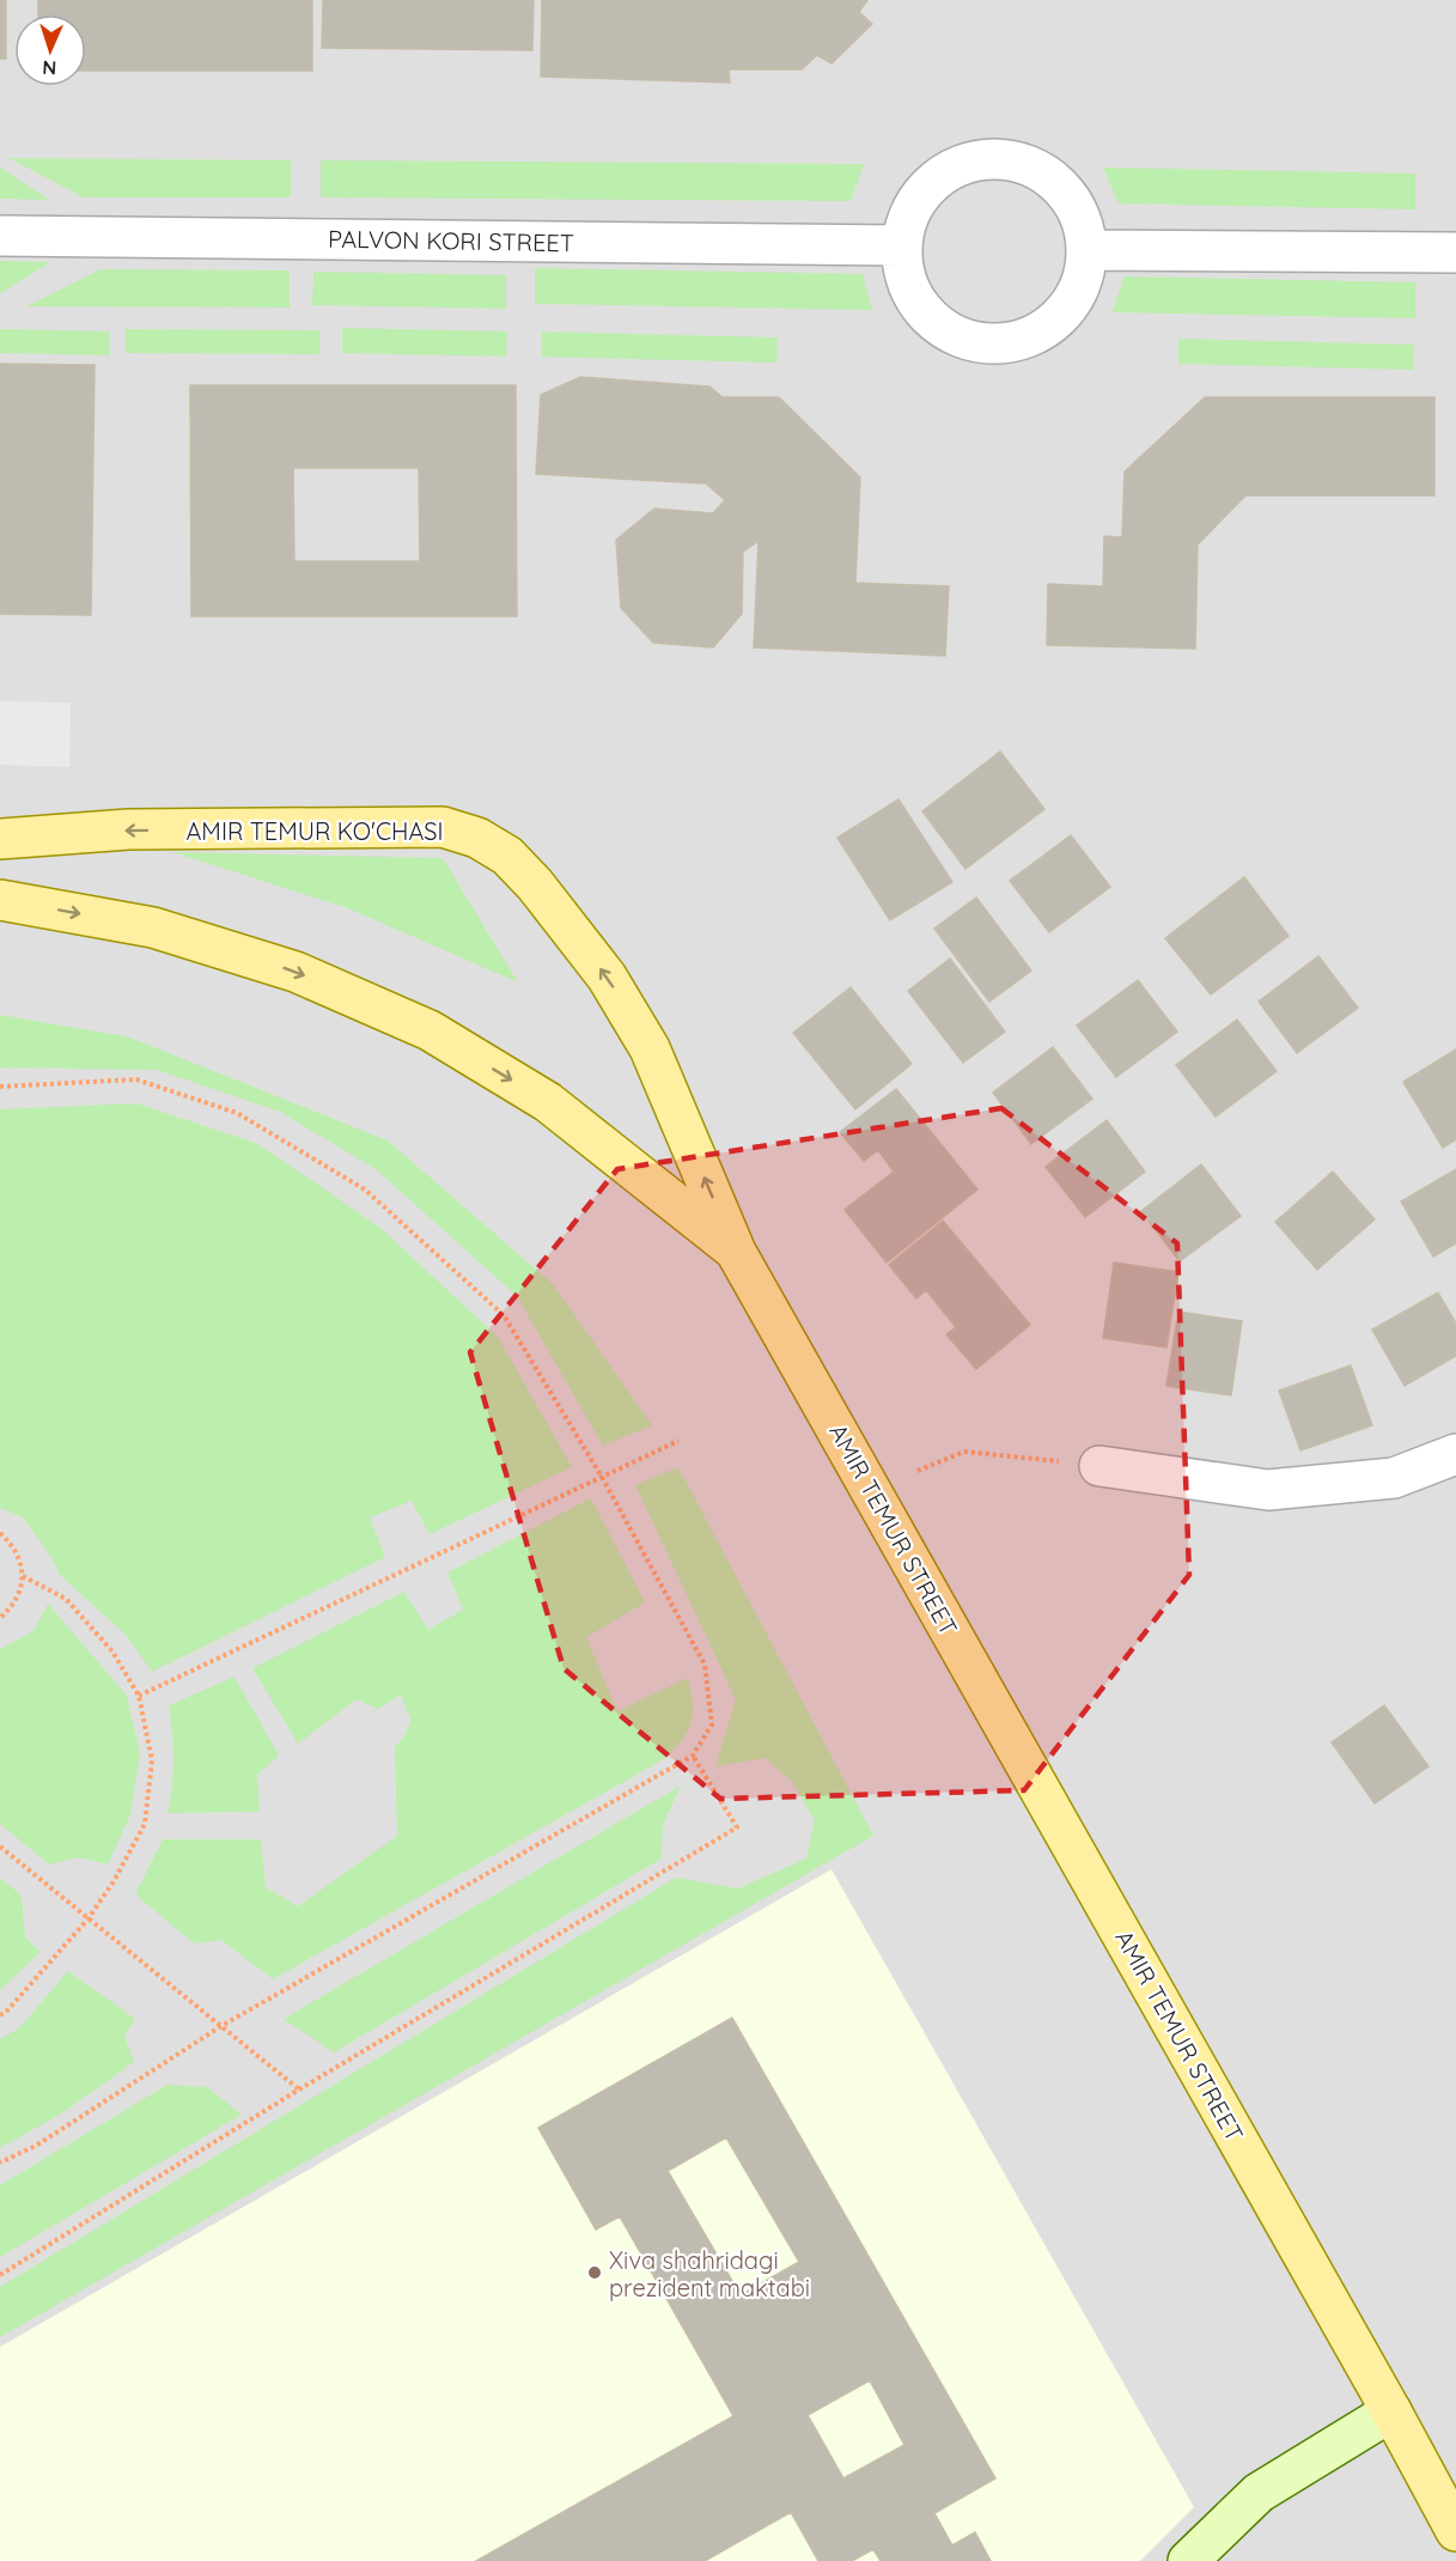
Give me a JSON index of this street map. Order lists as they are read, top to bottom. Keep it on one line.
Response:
{"streets":{"main road":["AMIR TEMUR KO'CHASI","AMIR TEMUR STREET"],"street":["PALVON KORI STREET"]},"crossings":[["AMIR TEMUR KO'CHASI","AMIR TEMUR STREET"]],"one_way":["AMIR TEMUR KO'CHASI","AMIR TEMUR STREET"],"places":["Xiva shahridagi prezident maktabi"],"north":"bottom"}
